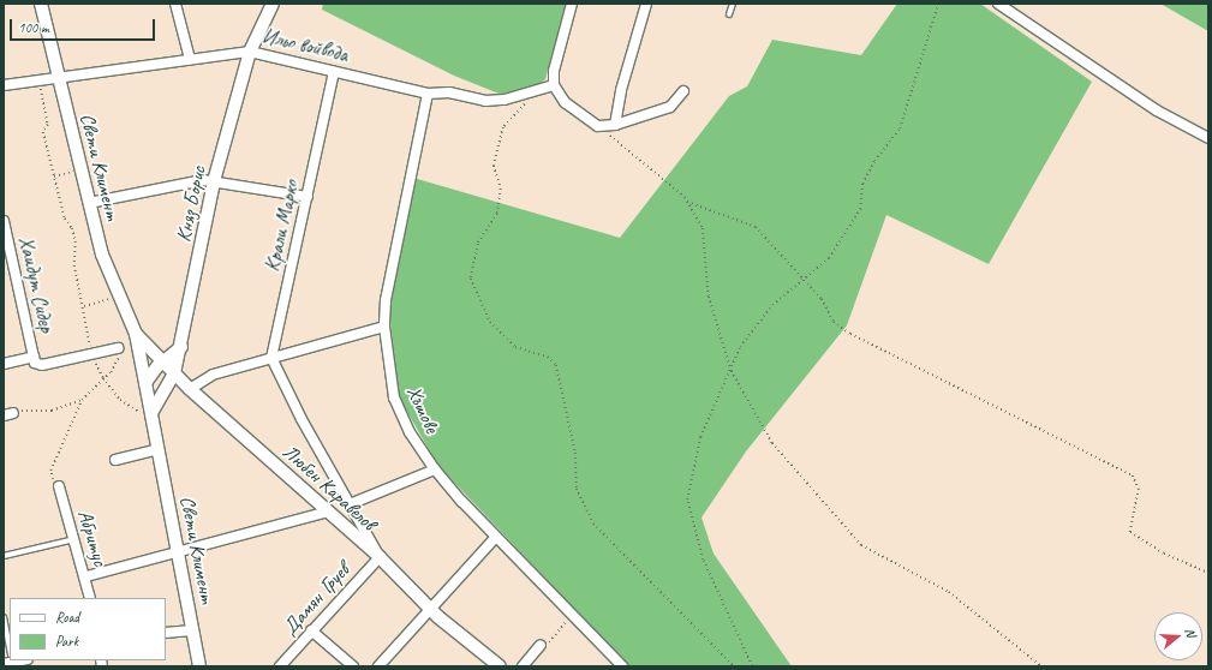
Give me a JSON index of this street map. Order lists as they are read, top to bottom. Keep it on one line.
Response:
{"streets":{"street":["Ильо войвода","Свети Климент","Княз Борис","Крали Марко","Хаидут Сидер","Хъшове","Любен Каравелов","Абритус","Дамян Груев"]},"crossings":[["Ильо войвода","Свети Климент"],["Ильо войвода","Княз Борис"],["Ильо войвода","Крали Марко"],["Ильо войвода","Хъшове"],["Свети Климент","Княз Борис"],["Свети Климент","Любен Каравелов"],["Княз Борис","Любен Каравелов"],["Любен Каравелов","Дамян Груев"]],"legend":["Road","Park"],"scale_bar":"100 m","north":"right"}
